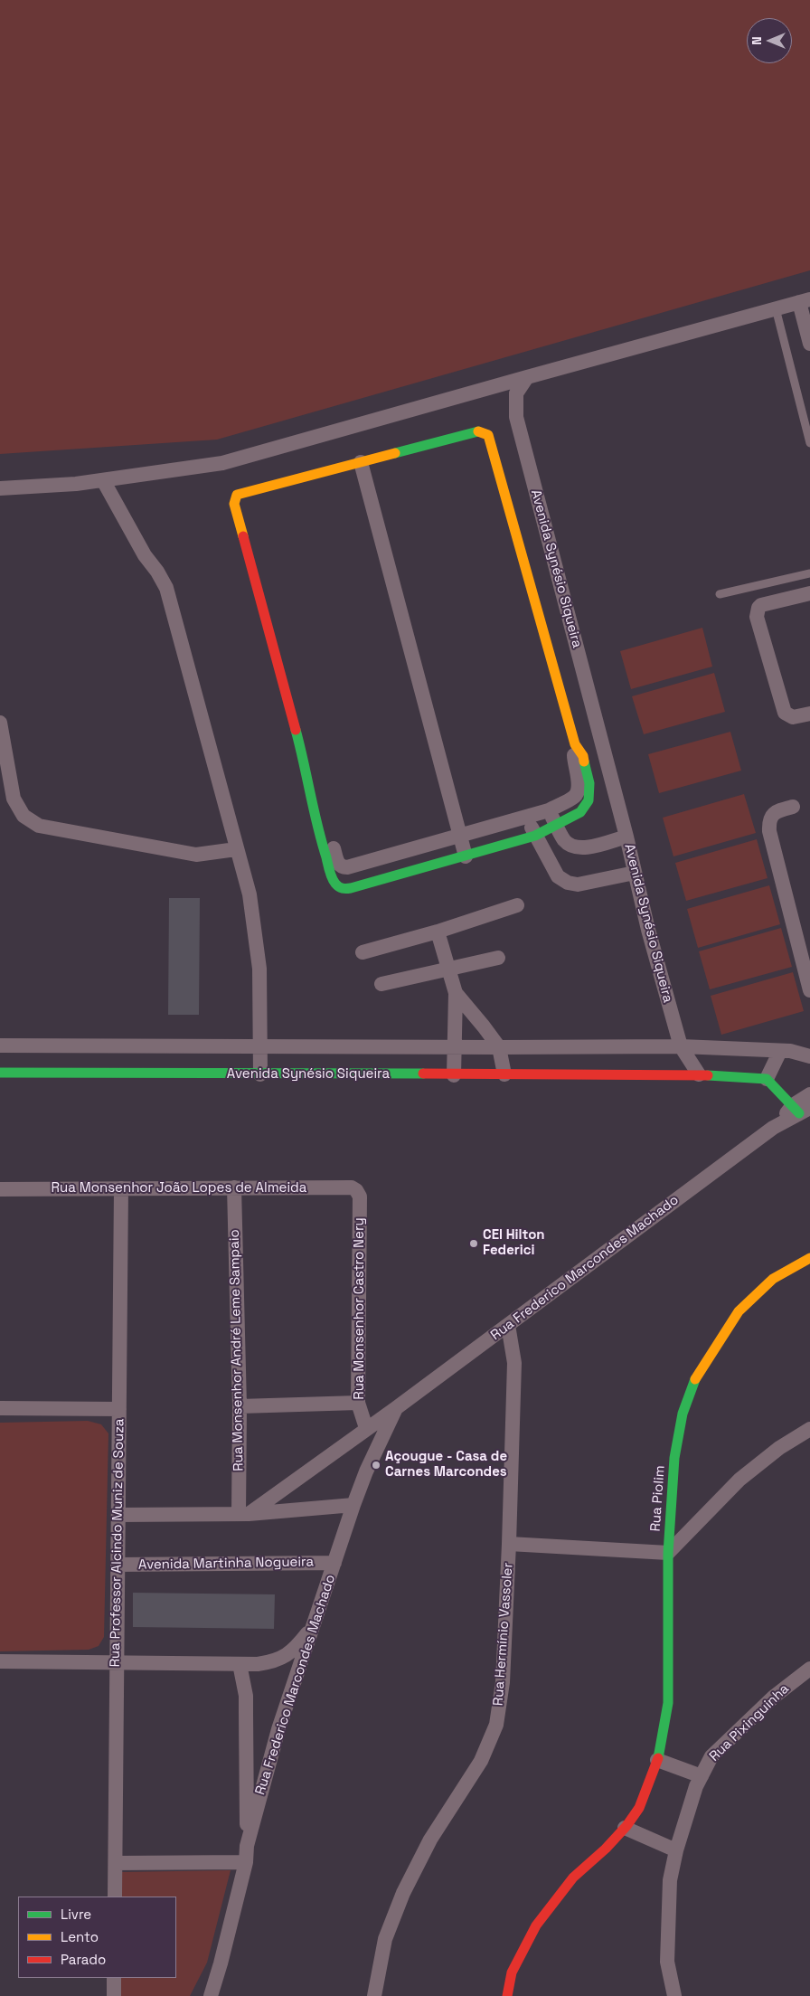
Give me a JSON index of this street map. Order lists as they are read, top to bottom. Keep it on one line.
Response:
{"streets":{"street":["Avenida Synésio Siqueira","Rua Monsenhor João Lopes de Almeida","Rua Frederico Marcondes Machado","Rua Monsenhor Castro Nery","Rua Monsenhor André Leme Sampaio","Rua Piolim","Rua Professor Alcindo Muniz de Souza","Avenida Martinha Nogueira","Rua Hermínio Vassoler","Rua Pixinguinha"]},"crossings":[["Rua Monsenhor João Lopes de Almeida","Rua Monsenhor Castro Nery"],["Rua Monsenhor João Lopes de Almeida","Rua Monsenhor André Leme Sampaio"],["Rua Monsenhor João Lopes de Almeida","Rua Professor Alcindo Muniz de Souza"],["Rua Frederico Marcondes Machado","Rua Monsenhor Castro Nery"],["Rua Frederico Marcondes Machado","Rua Monsenhor André Leme Sampaio"],["Rua Frederico Marcondes Machado","Avenida Martinha Nogueira"],["Rua Frederico Marcondes Machado","Rua Hermínio Vassoler"],["Rua Professor Alcindo Muniz de Souza","Avenida Martinha Nogueira"]],"places":["CEI Hilton Federici","Açougue - Casa de Carnes Marcondes"],"legend":["Livre","Lento","Parado"],"north":"left"}
